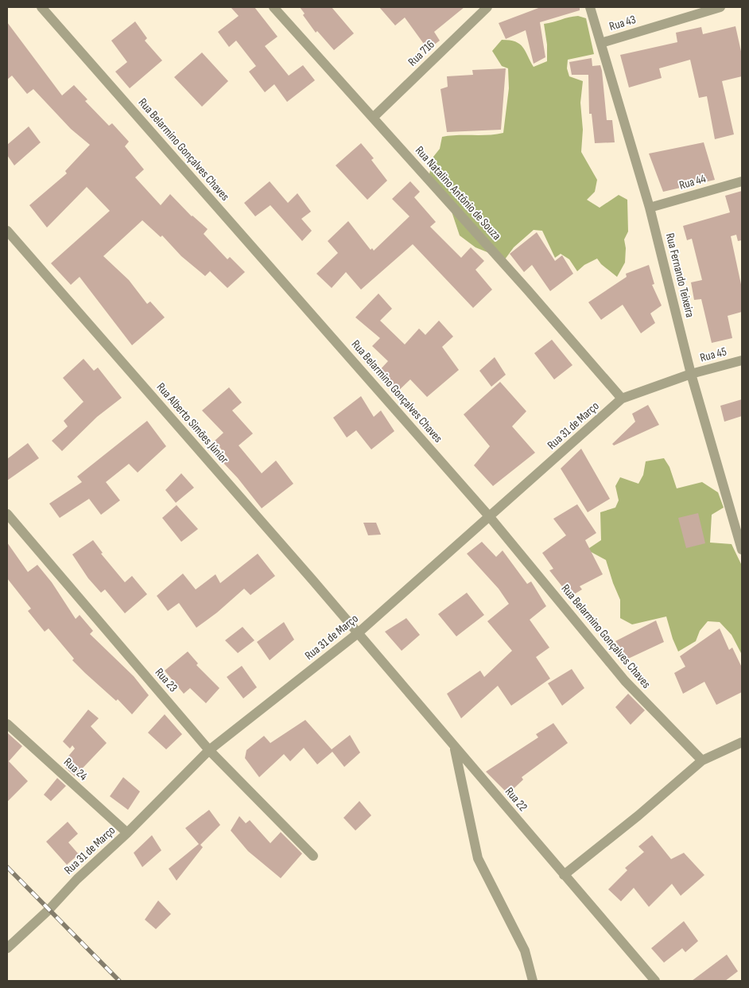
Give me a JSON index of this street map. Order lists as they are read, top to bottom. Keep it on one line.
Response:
{"streets":{"street":["Rua 43","Rua 716","Rua Belarmino Gonçalves Chaves","Rua 44","Rua Natalino Antônio de Souza","Rua Fernando Teixeira","Rua 45","Rua Alberto Simões Júnior","Rua 31 de Março","Rua 23","Rua 24","Rua 22"]},"crossings":[["Rua 43","Rua Fernando Teixeira"],["Rua 716","Rua Natalino Antônio de Souza"],["Rua Belarmino Gonçalves Chaves","Rua 31 de Março"],["Rua 44","Rua Fernando Teixeira"],["Rua Natalino Antônio de Souza","Rua 31 de Março"],["Rua Fernando Teixeira","Rua 45"],["Rua Fernando Teixeira","Rua 31 de Março"],["Rua 45","Rua 31 de Março"],["Rua Alberto Simões Júnior","Rua 31 de Março"],["Rua Alberto Simões Júnior","Rua 22"],["Rua 31 de Março","Rua 23"],["Rua 31 de Março","Rua 24"],["Rua 31 de Março","Rua 22"]]}
